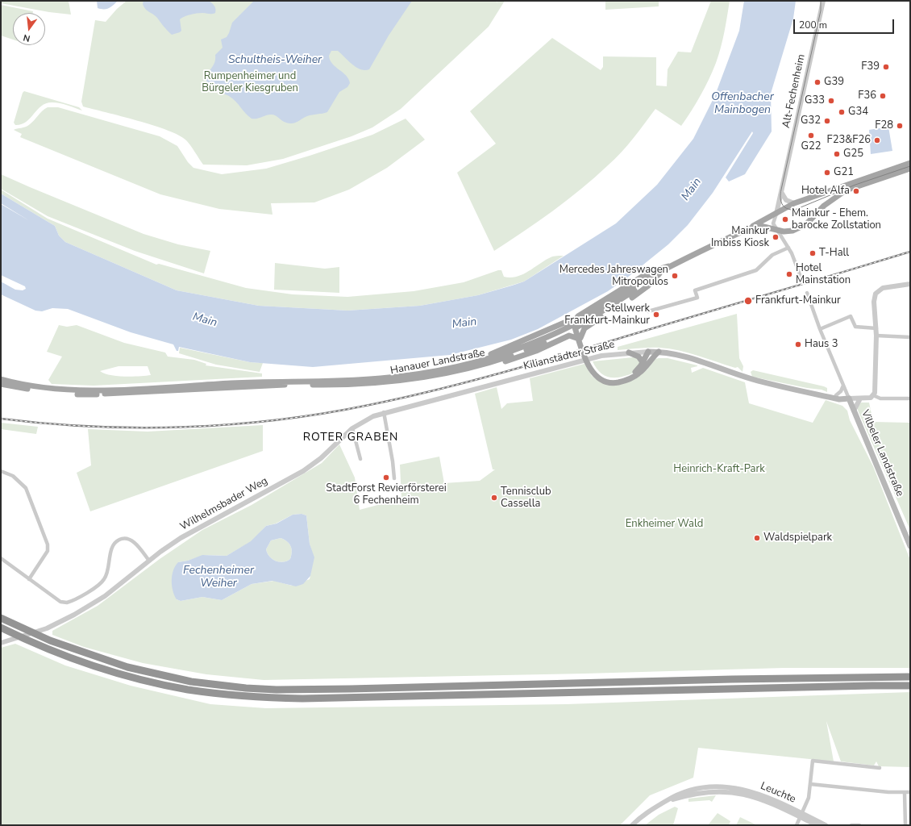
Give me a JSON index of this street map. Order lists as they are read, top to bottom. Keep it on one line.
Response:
{"streets":{"main road":["Kilianstädter Straße","Hanauer Landstraße","Vilbeler Landstraße"],"street":["Alt-Fechenheim","Wilhelmsbader Weg","Leuchte"]},"crossings":[["Alt-Fechenheim","Hanauer Landstraße"],["Kilianstädter Straße","Wilhelmsbader Weg"]],"districts":["ROTER GRABEN"],"water":["Schultheis-Weiher","Offenbacher Mainbogen","Main","Fechenheimer Weiher"],"parks":["Rumpenheimer und Bürgeler Kiesgruben","Heinrich-Kraft-Park","Enkheimer Wald"],"places":["F39","G39","F36","G33","G34","G32","F28","G22","F23&F26","G25","G21","Hotel Alfa","Mainkur - Ehem. barocke Zollstation","Mainkur Imbiss Kiosk","T-Hall","Hotel Mainstation","Mercedes Jahreswagen Mitropoulos","Frankfurt-Mainkur","Stellwerk Frankfurt-Mainkur","Haus 3","StadtForst Revierförsterei 6 Fechenheim","Tennisclub Cassella","Waldspielpark"],"scale_bar":"200 m","north":"bottom"}
